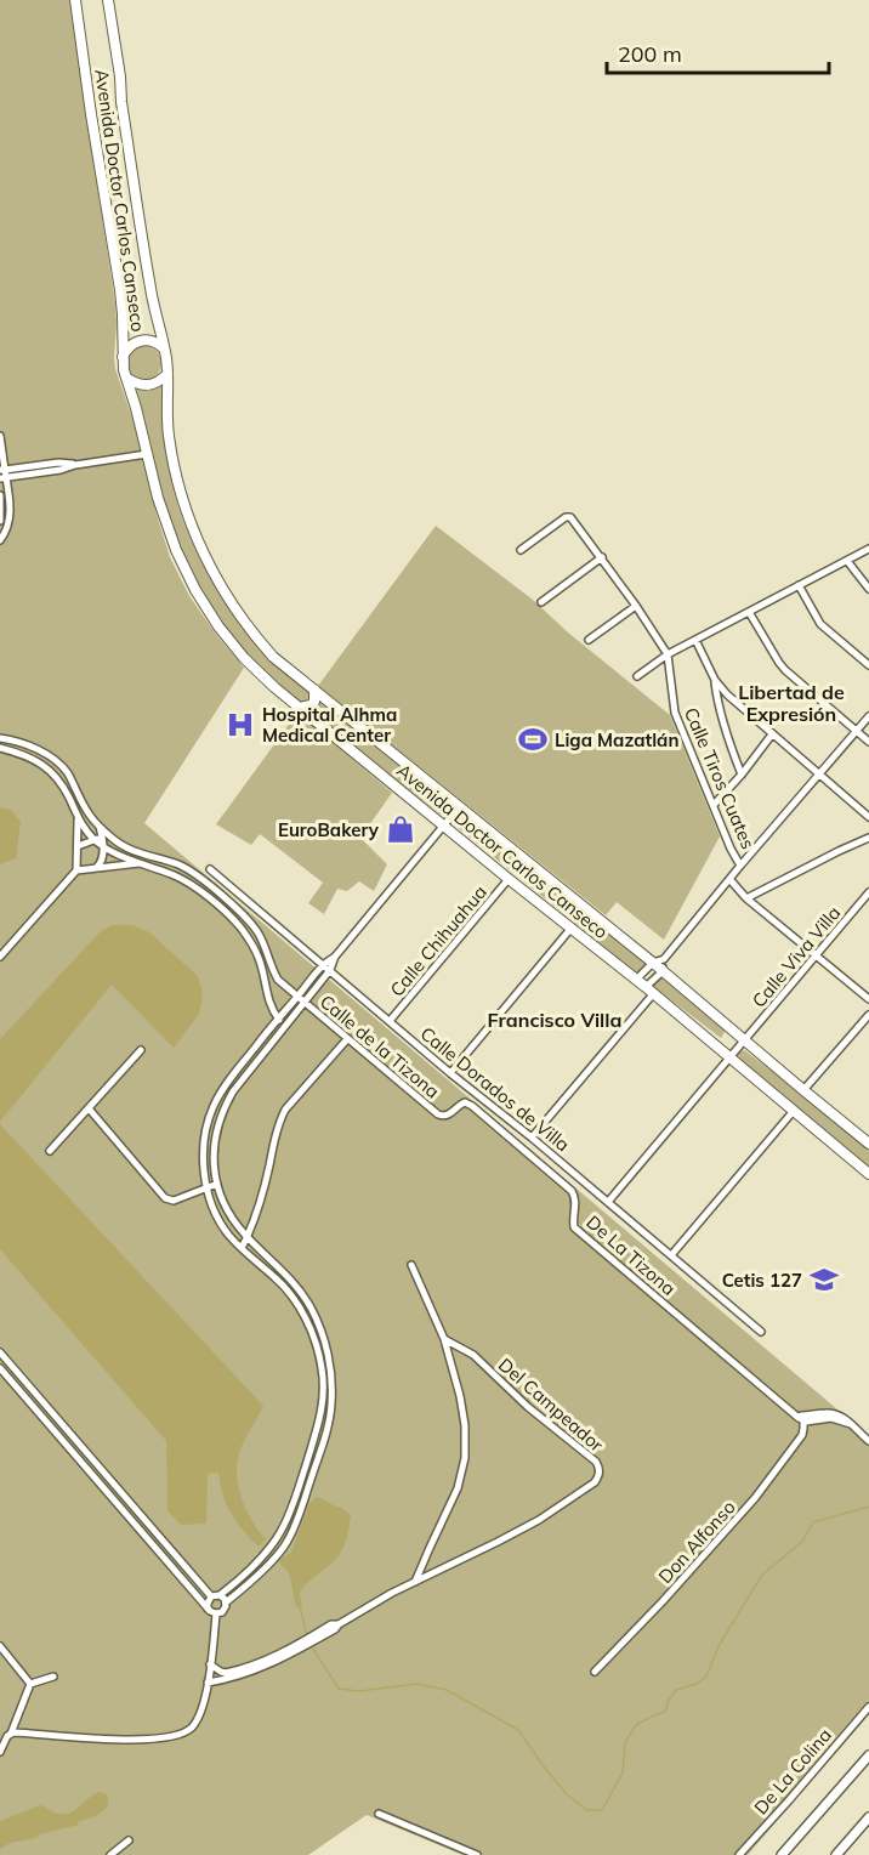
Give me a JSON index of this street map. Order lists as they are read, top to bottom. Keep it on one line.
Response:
{"streets":{"main road":["Avenida Doctor Carlos Canseco"],"street":["Calle Tiros Cuates","Calle Chihuahua","Calle Viva Villa","Calle de la Tizona","Calle Dorados de Villa","De La Tizona","Del Campeador","Don Alfonso","De La Colina"]},"crossings":[["Avenida Doctor Carlos Canseco","Calle Chihuahua"],["Avenida Doctor Carlos Canseco","Calle Viva Villa"],["Calle Chihuahua","Calle Dorados de Villa"],["Calle de la Tizona","De La Tizona"],["De La Tizona","Don Alfonso"]],"districts":["Libertad de Expresión","Francisco Villa"],"places":{"hospital":["Hospital Alhma Medical Center"],"sports":["Liga Mazatlán"],"shop":["EuroBakery"],"school or university":["Cetis 127"]},"scale_bar":"200 m"}
